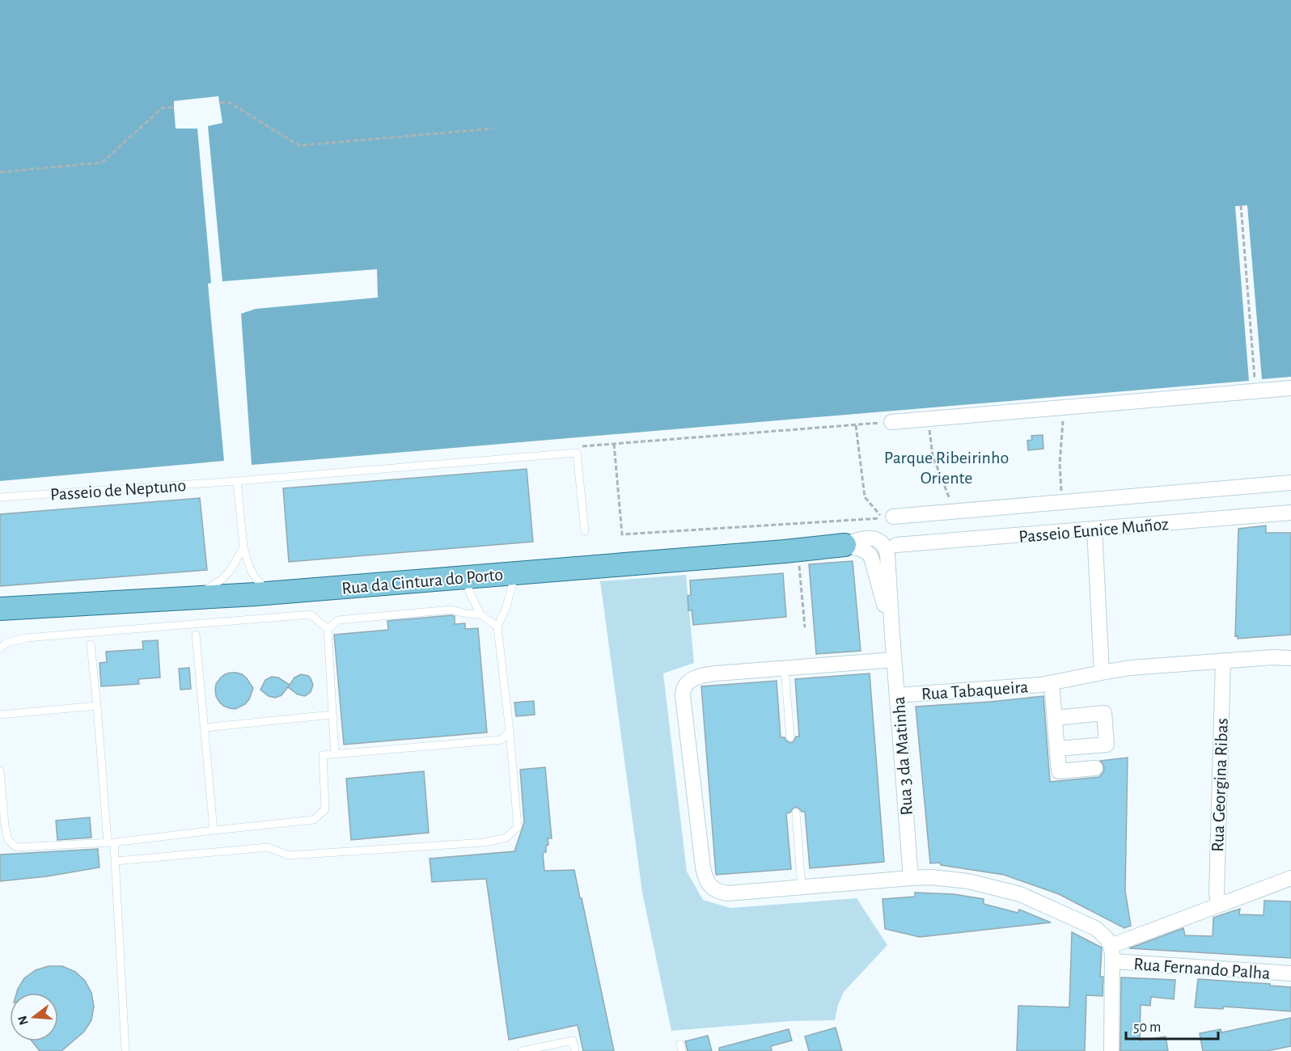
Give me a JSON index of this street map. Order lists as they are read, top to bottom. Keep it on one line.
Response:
{"streets":{"main road":["Rua da Cintura do Porto"],"street":["Passeio Eunice Muñoz","Rua Tabaqueira","Rua 3 da Matinha","Rua Georgina Ribas","Rua Fernando Palha"],"lane":["Passeio de Neptuno"]},"crossings":[["Rua da Cintura do Porto","Rua 3 da Matinha"],["Rua Tabaqueira","Rua 3 da Matinha"],["Rua Tabaqueira","Rua Georgina Ribas"]],"parks":["Parque Ribeirinho Oriente"],"scale_bar":"50 m","north":"left"}
